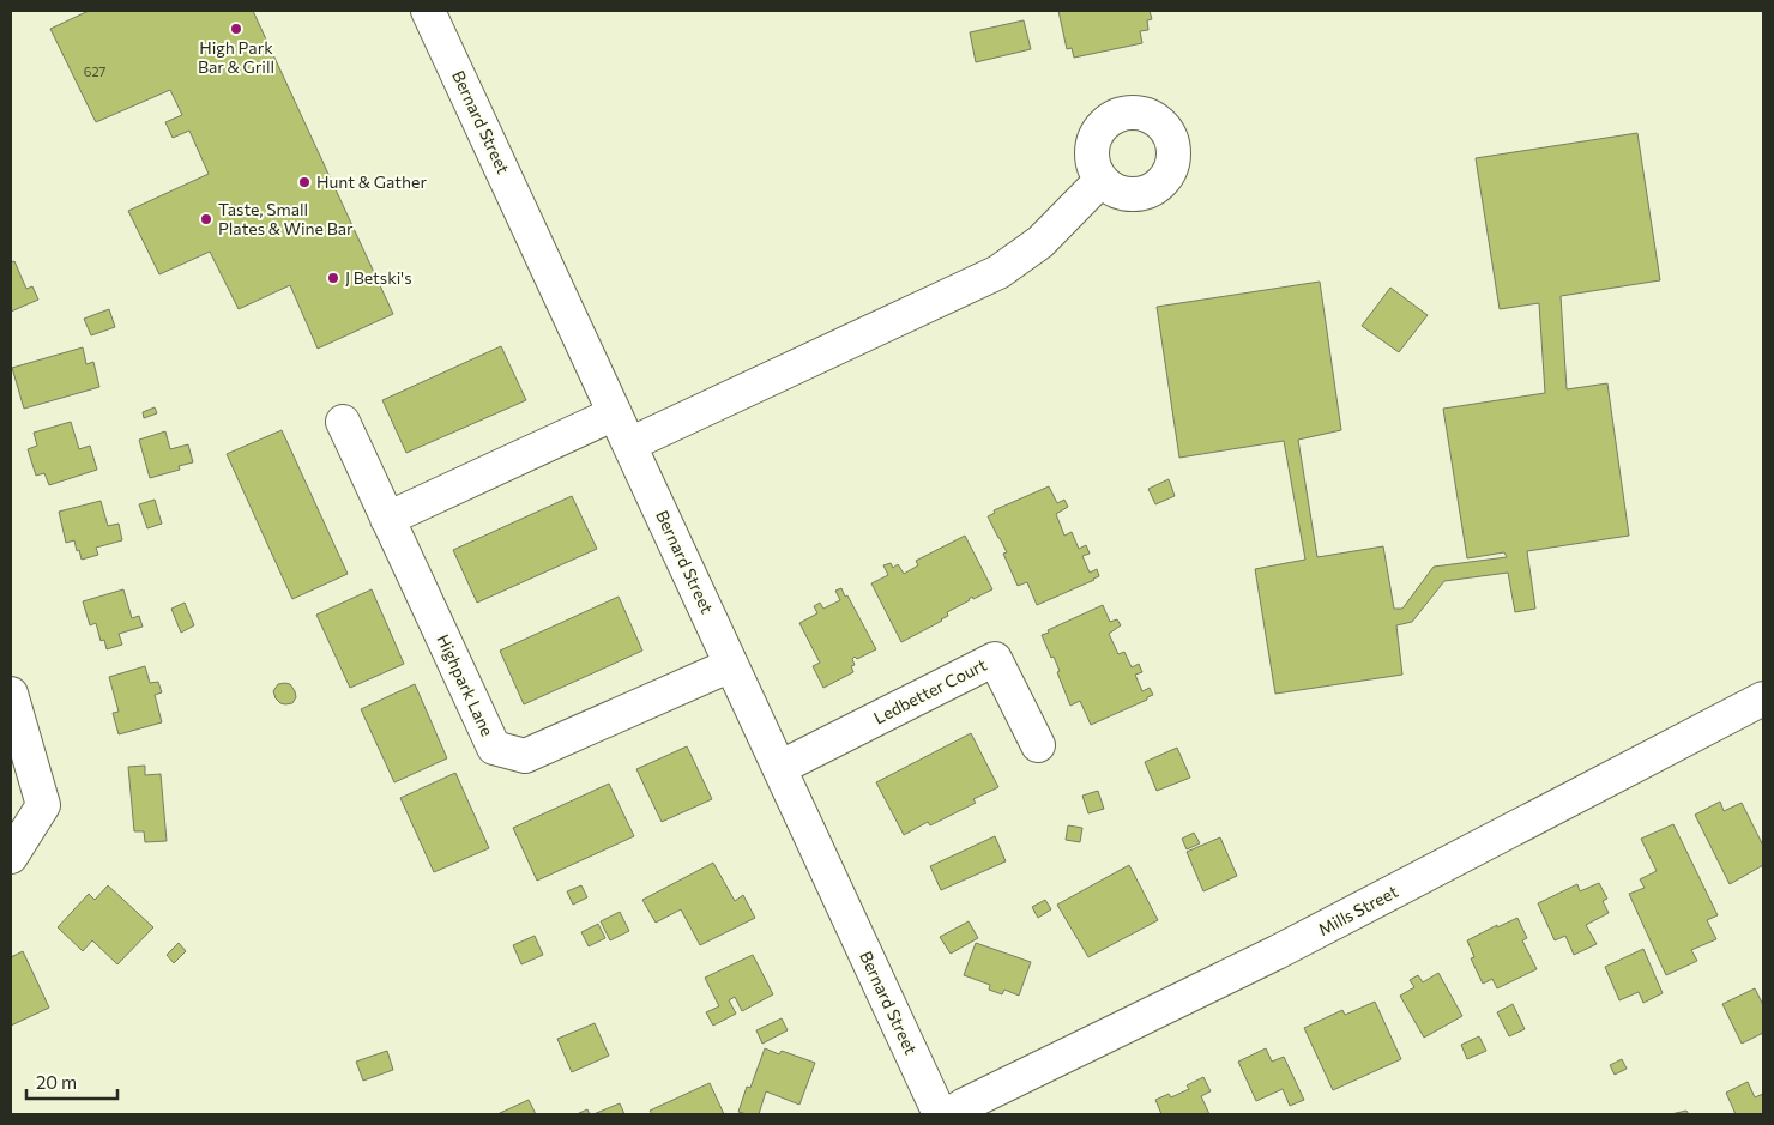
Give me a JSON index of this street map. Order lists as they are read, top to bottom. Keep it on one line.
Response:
{"streets":{"street":["Bernard Street","Highpark Lane","Ledbetter Court","Mills Street"]},"crossings":[["Bernard Street","Highpark Lane"],["Bernard Street","Ledbetter Court"]],"places":["High Park Bar & Grill","Hunt & Gather","Taste, Small Plates & Wine Bar","J Betski's"],"house_numbers":["627"],"scale_bar":"20 m"}
